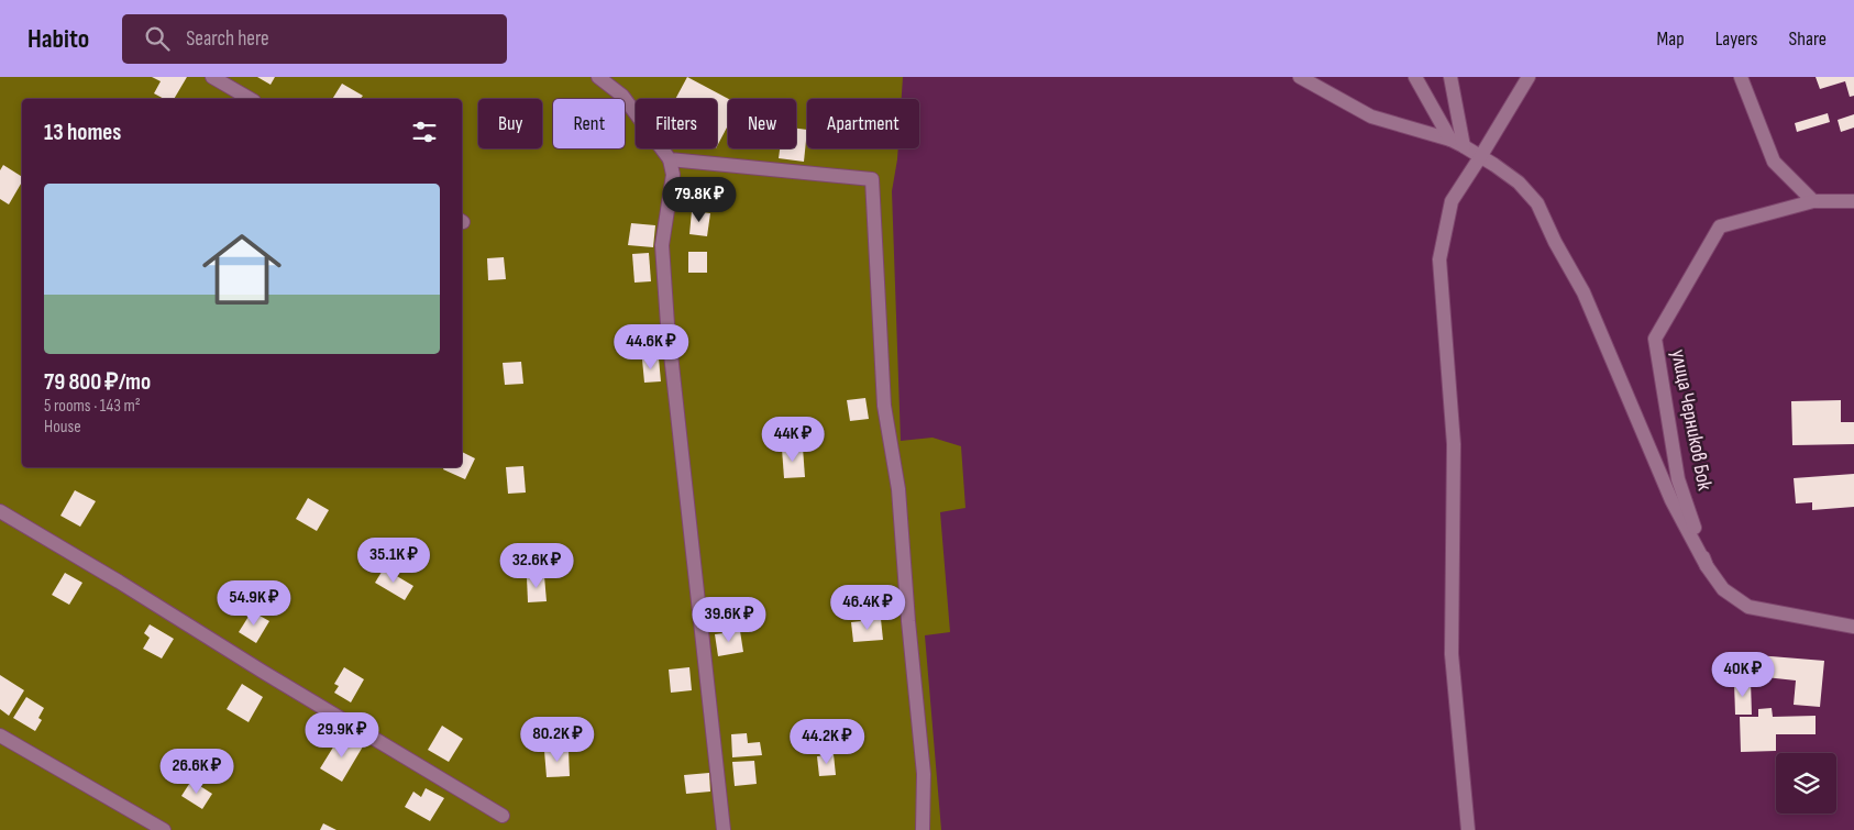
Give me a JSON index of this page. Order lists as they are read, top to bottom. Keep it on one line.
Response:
{"streets":{"street":["улица Черников Бок"]},"page":{"header":"Habito","search":"Search here","nav":["Map","Layers","Share"],"chip":["Buy","Rent","Filters","New","Apartment"],"heading":"13 homes","list":[{"name":"79 800 ₽/mo","note":"5 rooms · 143 m² · House"}],"price":["79.8K ₽","44.6K ₽","44K ₽","35.1K ₽","32.6K ₽","54.9K ₽","46.4K ₽","39.6K ₽","40K ₽","29.9K ₽","80.2K ₽","44.2K ₽","26.6K ₽"]}}
